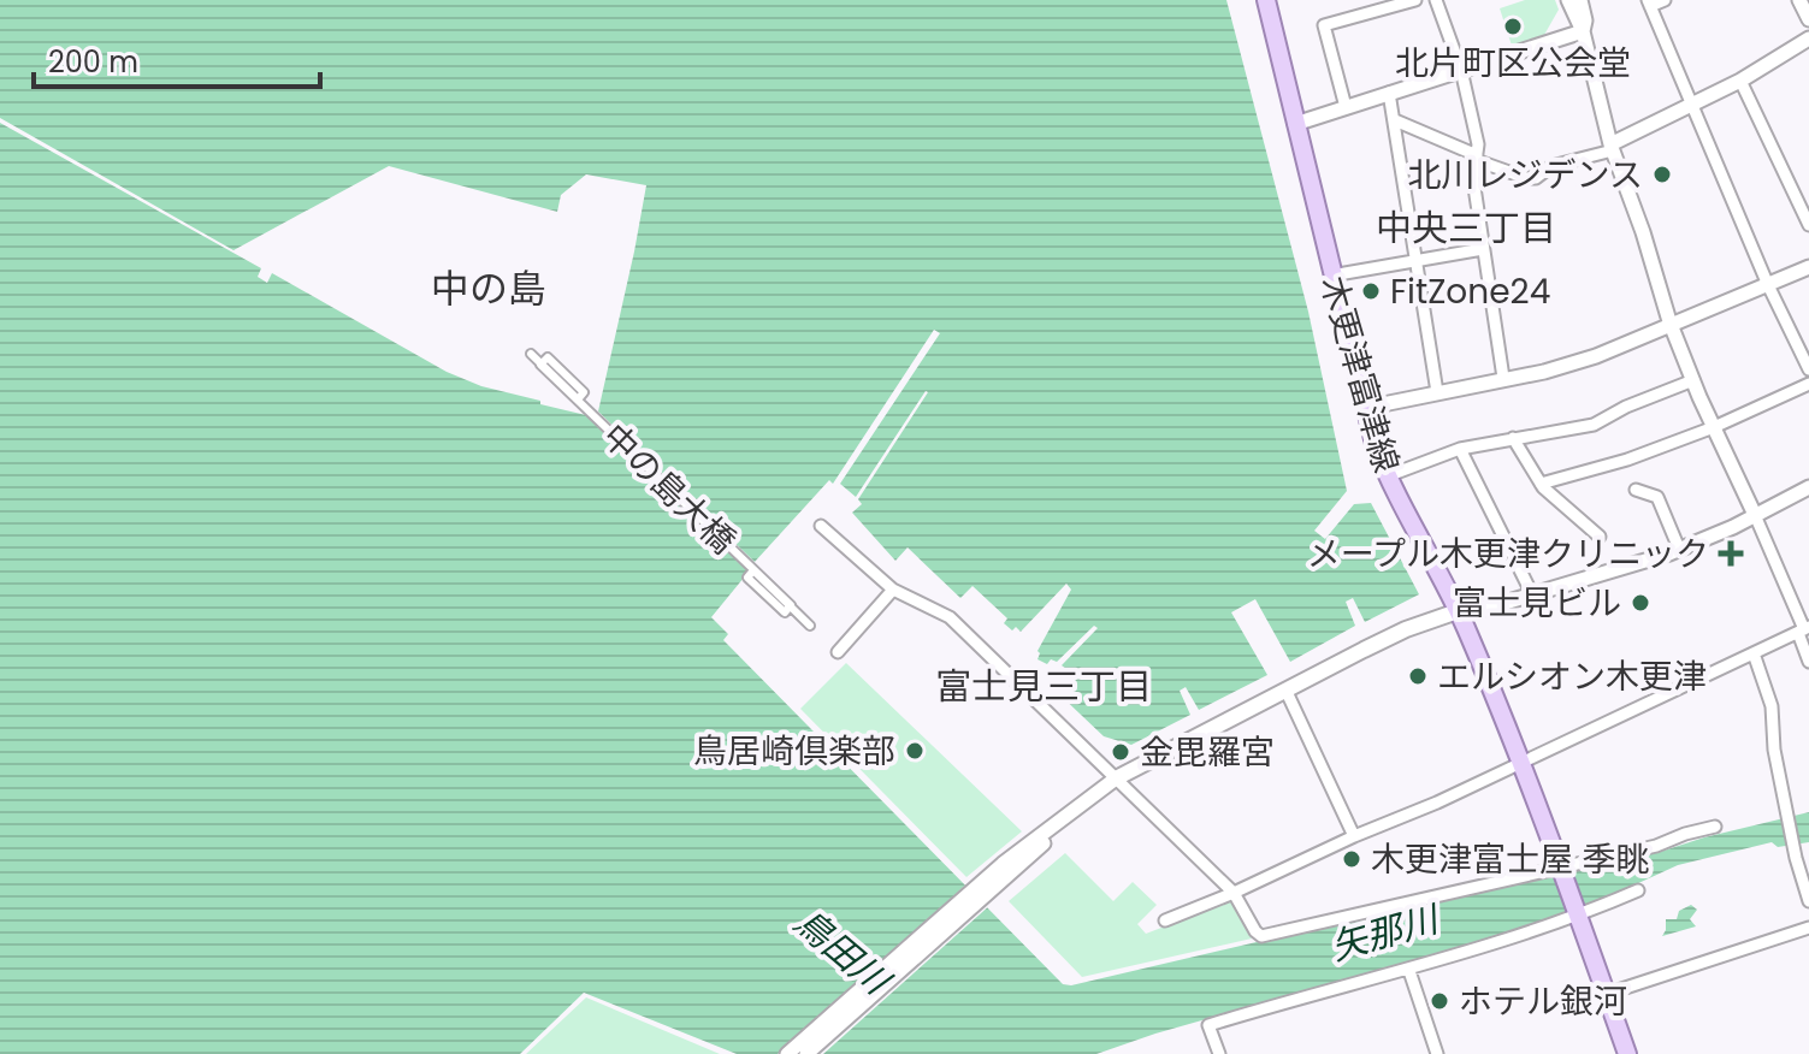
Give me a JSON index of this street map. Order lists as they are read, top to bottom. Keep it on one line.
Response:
{"streets":{"main road":["木更津富津線"],"street":["中の島大橋"]},"districts":["中央三丁目","中の島","富士見三丁目"],"water":["矢那川","鳥田川"],"places":{"other":["北片町区公会堂","北川レジデンス","FitZone24","富士見ビル","エルシオン木更津","鳥居崎倶楽部","金毘羅宮","木更津富士屋 季眺","ホテル銀河"],"health":["メープル木更津クリニック"]},"scale_bar":"200 m"}
